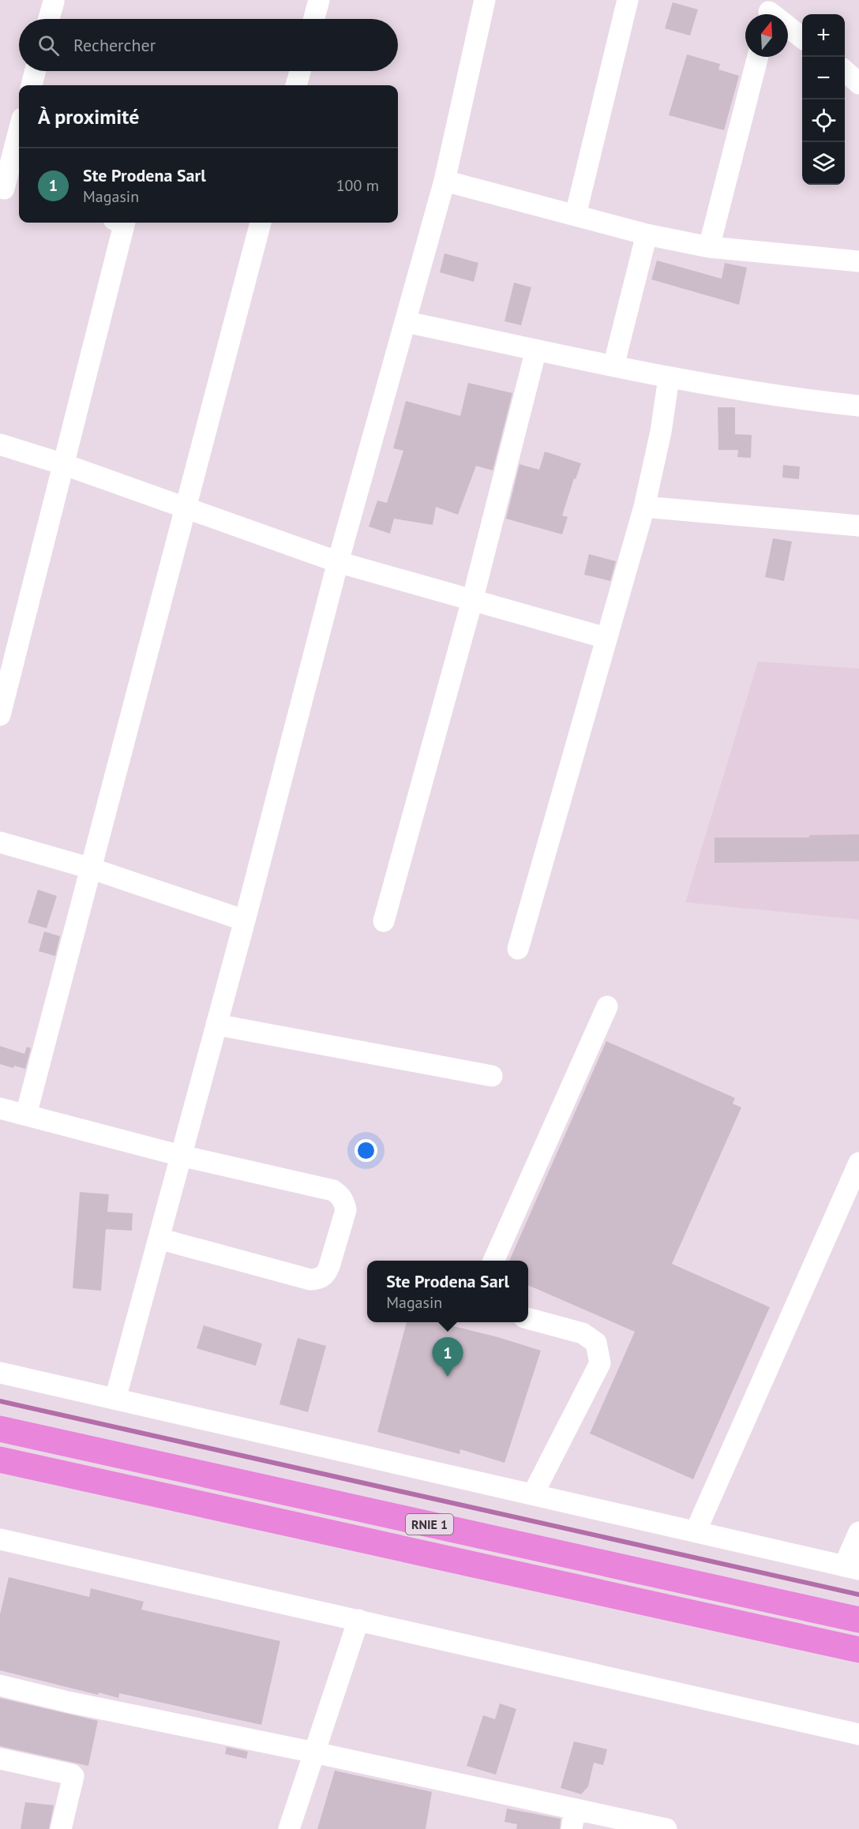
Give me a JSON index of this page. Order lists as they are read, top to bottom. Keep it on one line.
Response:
{"streets":{"highway":["RNIE 1"]},"north":"top","page":{"map_buttons":["+","−"],"search":"Rechercher","heading":"À proximité","list":[{"mark":"1","name":"Ste Prodena Sarl","note":"Magasin","value":"100 m"}],"popup":["Ste Prodena Sarl","Magasin"],"pins":"1"}}
